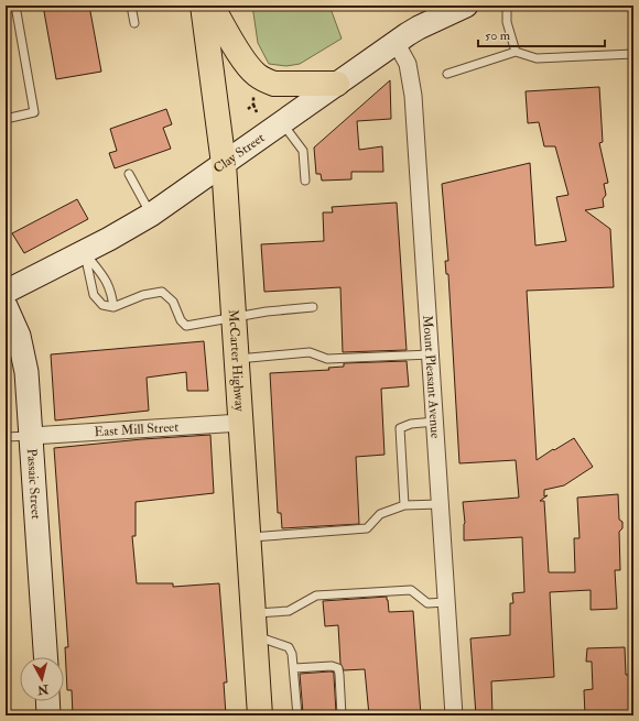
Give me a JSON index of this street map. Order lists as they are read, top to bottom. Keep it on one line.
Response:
{"streets":{"main road":["Clay Street","McCarter Highway","Passaic Street"],"street":["Mount Pleasant Avenue","East Mill Street"]},"crossings":[["Clay Street","McCarter Highway"],["Clay Street","Mount Pleasant Avenue"],["McCarter Highway","East Mill Street"],["East Mill Street","Passaic Street"]],"scale_bar":"50 m","north":"bottom"}
